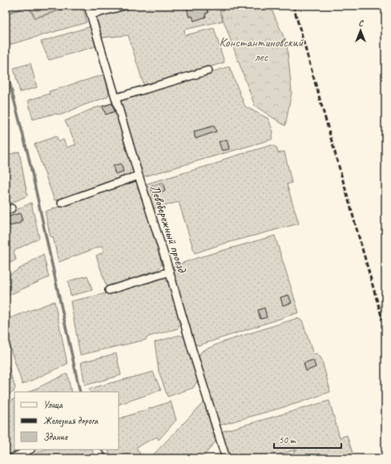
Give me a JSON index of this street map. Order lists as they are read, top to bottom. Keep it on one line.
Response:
{"streets":{"street":["Левобережный проезд"]},"parks":["Константиновский лес"],"legend":["Улица","Железная дорога","Здание"],"scale_bar":"50 m","north":"top"}
